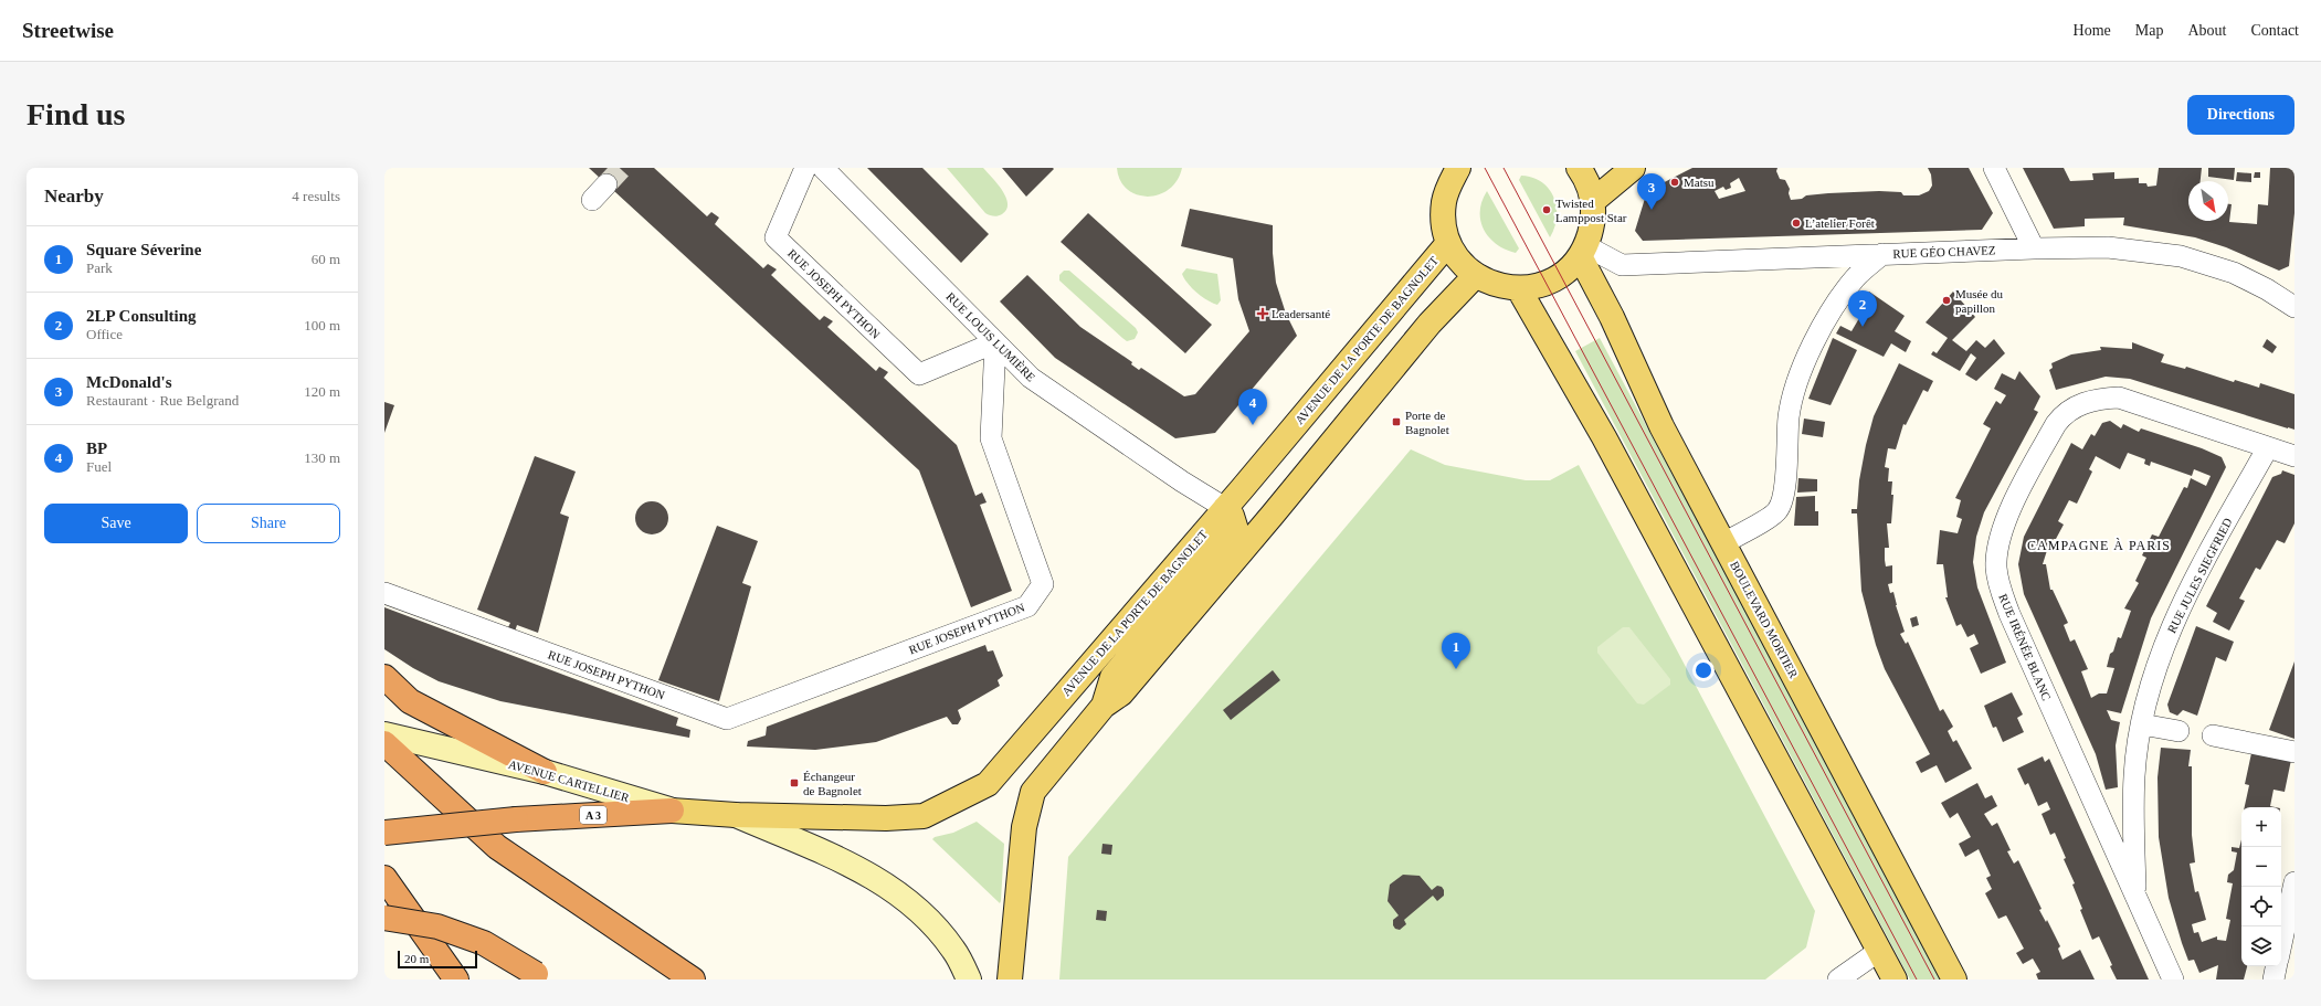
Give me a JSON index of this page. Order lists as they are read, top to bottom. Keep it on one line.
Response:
{"streets":{"highway":["A 3"],"main road":["AVENUE DE LA PORTE DE BAGNOLET","BOULEVARD MORTIER","AVENUE CARTELLIER"],"street":["RUE GÉO CHAVEZ","RUE JOSEPH PYTHON","RUE LOUIS LUMIÈRE","RUE JULES SIEGFRIED","RUE IRÉNÉE BLANC"]},"crossings":[["RUE GÉO CHAVEZ","BOULEVARD MORTIER"],["RUE JOSEPH PYTHON","RUE LOUIS LUMIÈRE"],["RUE LOUIS LUMIÈRE","AVENUE DE LA PORTE DE BAGNOLET"],["AVENUE DE LA PORTE DE BAGNOLET","AVENUE CARTELLIER"],["RUE JULES SIEGFRIED","RUE IRÉNÉE BLANC"],["AVENUE CARTELLIER","A 3"]],"districts":["CAMPAGNE À PARIS"],"places":{"other":["Matsu","Twisted Lamppost Star","L’atelier Forêt","Musée du papillon"],"health":["Leadersanté"],"transit":["Porte de Bagnolet","Échangeur de Bagnolet"]},"scale_bar":"20 m","north":"bottom right","page":{"header":"Streetwise","nav":["Home","Map","About","Contact"],"buttons":["Directions",["Save","Share"]],"title":"Find us","heading":["Nearby","4 results"],"pins":["3","2","4","1"],"list":[{"mark":"1","name":"Square Séverine","note":"Park","value":"60 m"},{"mark":"2","name":"2LP Consulting","note":"Office","value":"100 m"},{"mark":"3","name":"McDonald's","note":"Restaurant · Rue Belgrand","value":"120 m"},{"mark":"4","name":"BP","note":"Fuel","value":"130 m"}],"map_buttons":["+","−"],"scale":"20 m"}}
